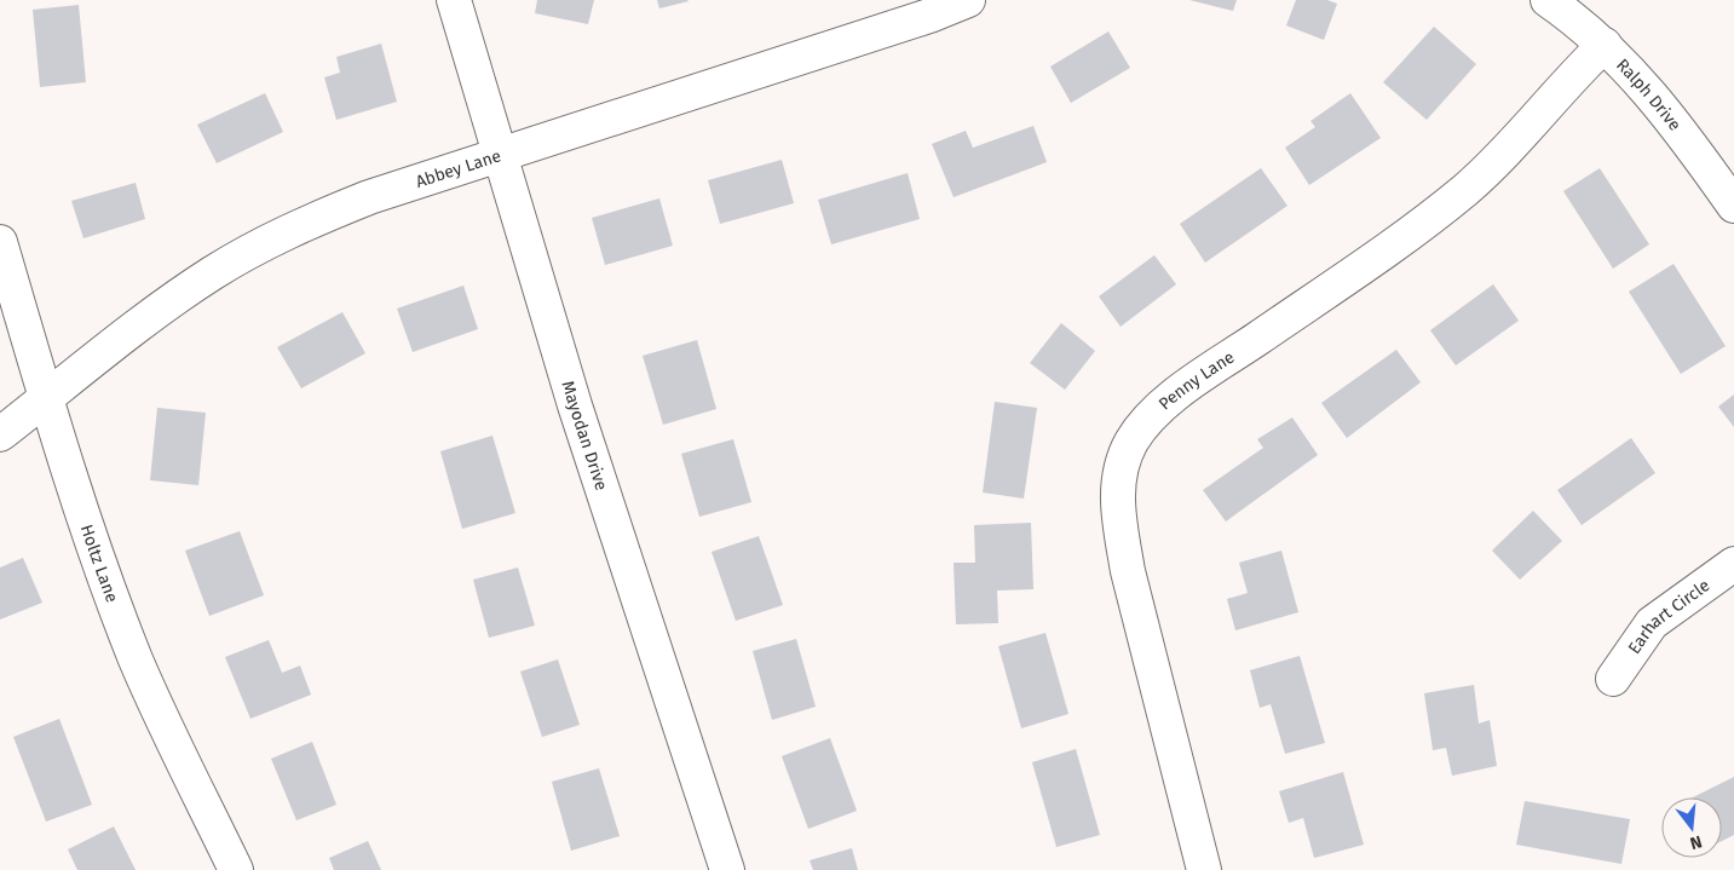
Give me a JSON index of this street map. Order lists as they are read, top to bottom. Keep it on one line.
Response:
{"streets":{"street":["Ralph Drive","Abbey Lane","Penny Lane","Mayodan Drive","Holtz Lane","Earhart Circle"]},"crossings":[["Ralph Drive","Penny Lane"],["Abbey Lane","Mayodan Drive"],["Abbey Lane","Holtz Lane"]],"north":"bottom"}
